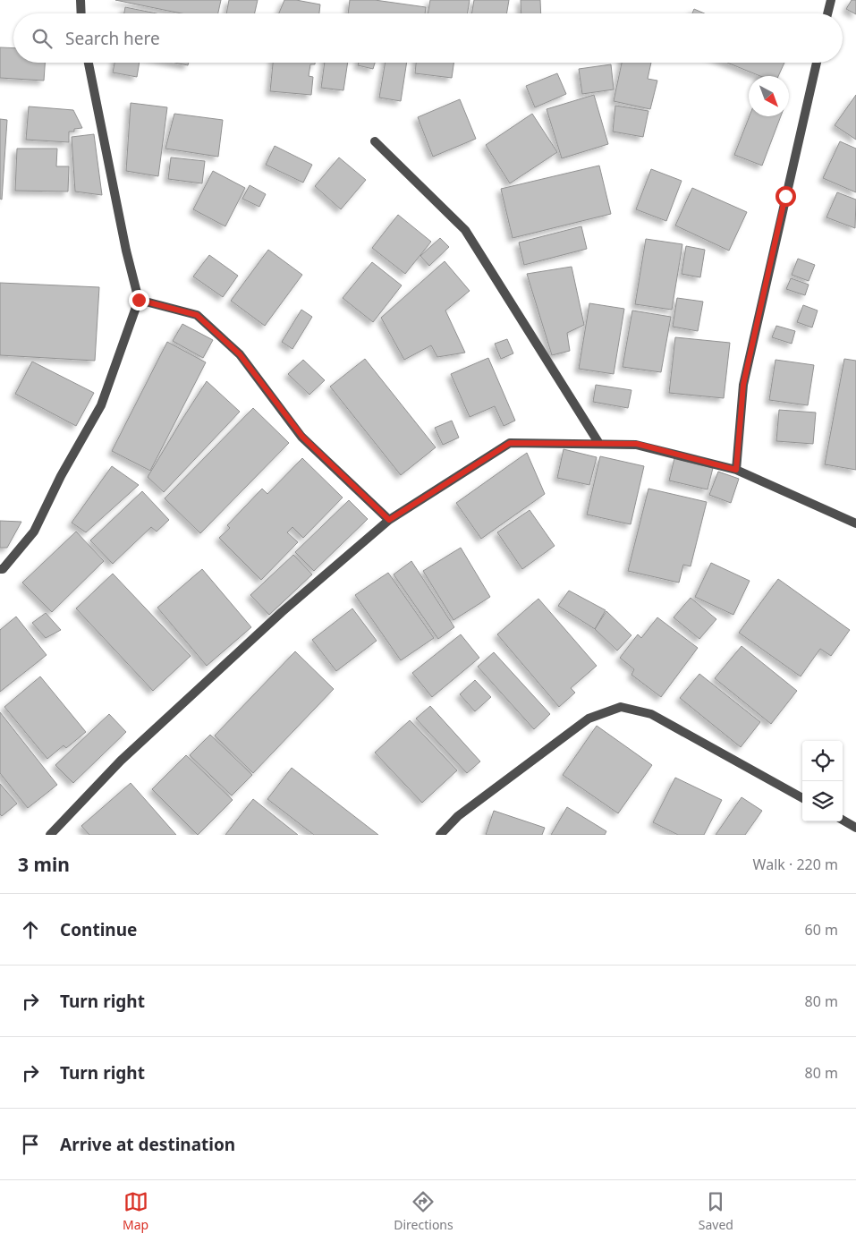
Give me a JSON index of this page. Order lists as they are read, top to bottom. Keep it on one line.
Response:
{"north":"bottom right","page":{"search":"Search here","heading":["3 min","Walk · 220 m"],"list":[["Continue","60 m"],["Turn right","80 m"],["Turn right","80 m"],"Arrive at destination"],"nav":["Map","Directions","Saved"]}}
